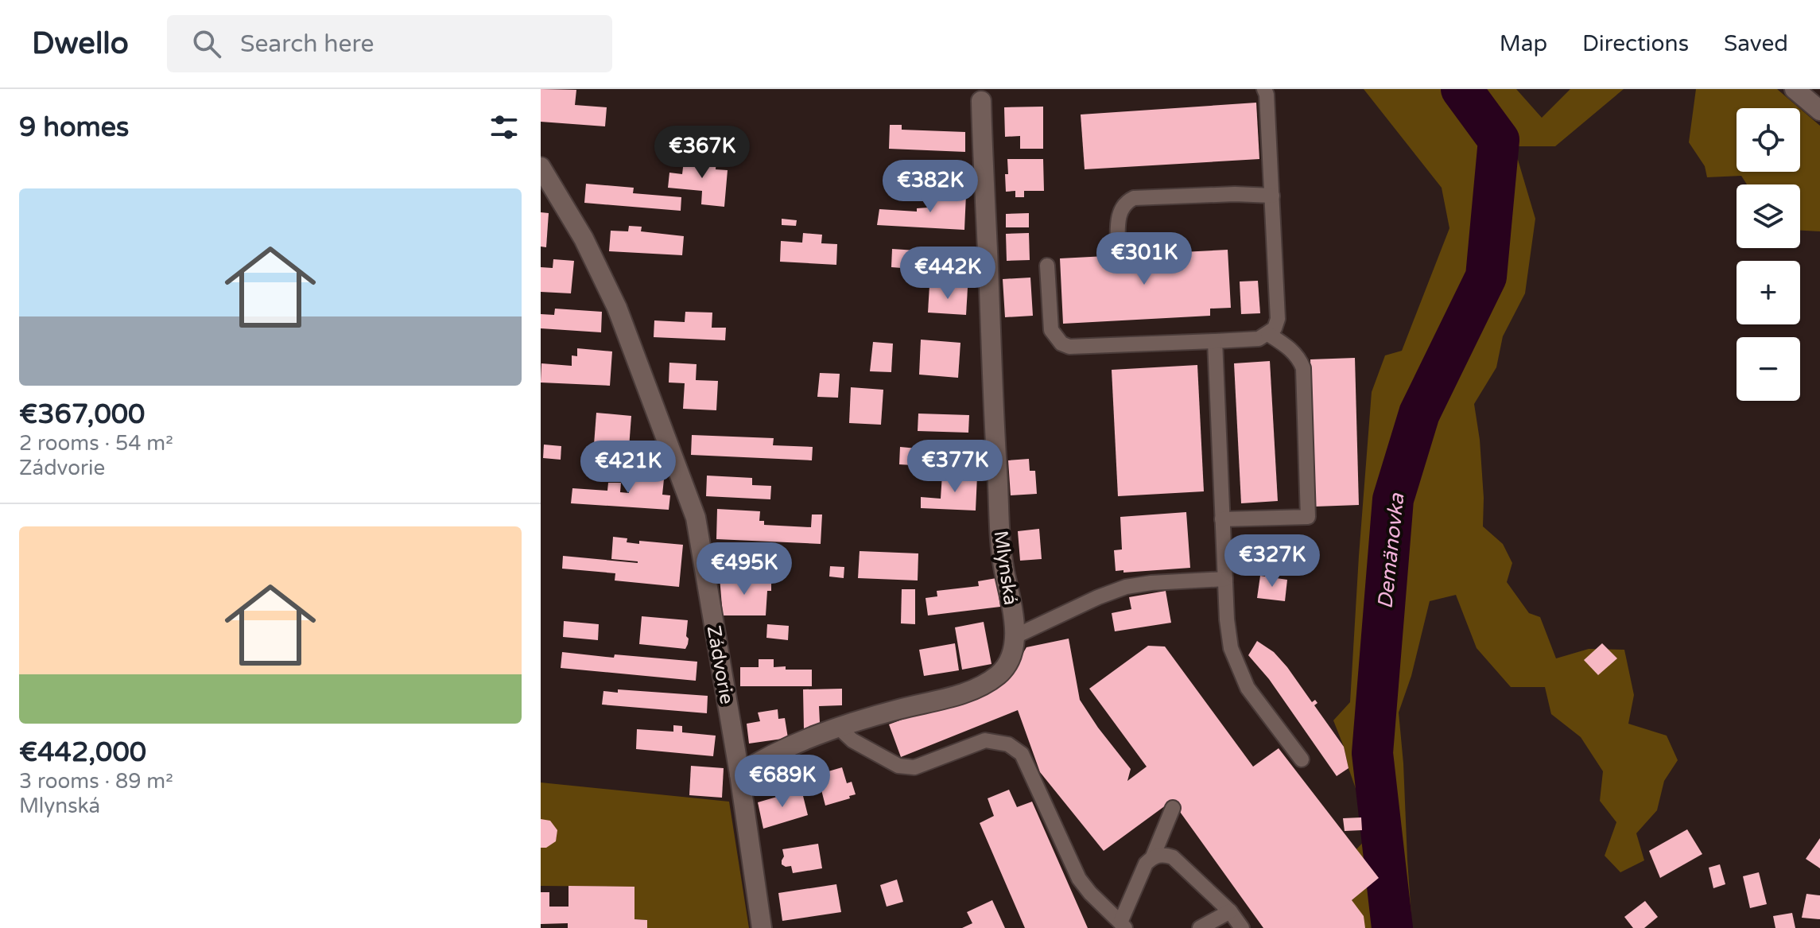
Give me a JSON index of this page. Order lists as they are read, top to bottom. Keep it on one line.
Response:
{"streets":{"street":["Mlynská","Zádvorie"]},"crossings":[["Mlynská","Zádvorie"]],"water":["Demänovka"],"page":{"header":"Dwello","search":"Search here","nav":["Map","Directions","Saved"],"heading":"9 homes","map_buttons":["+","−"],"price":["€367K","€382K","€301K","€442K","€377K","€421K","€327K","€495K","€689K"],"list":[{"name":"€367,000","note":"2 rooms · 54 m² · Zádvorie"},{"name":"€442,000","note":"3 rooms · 89 m² · Mlynská"}]}}
